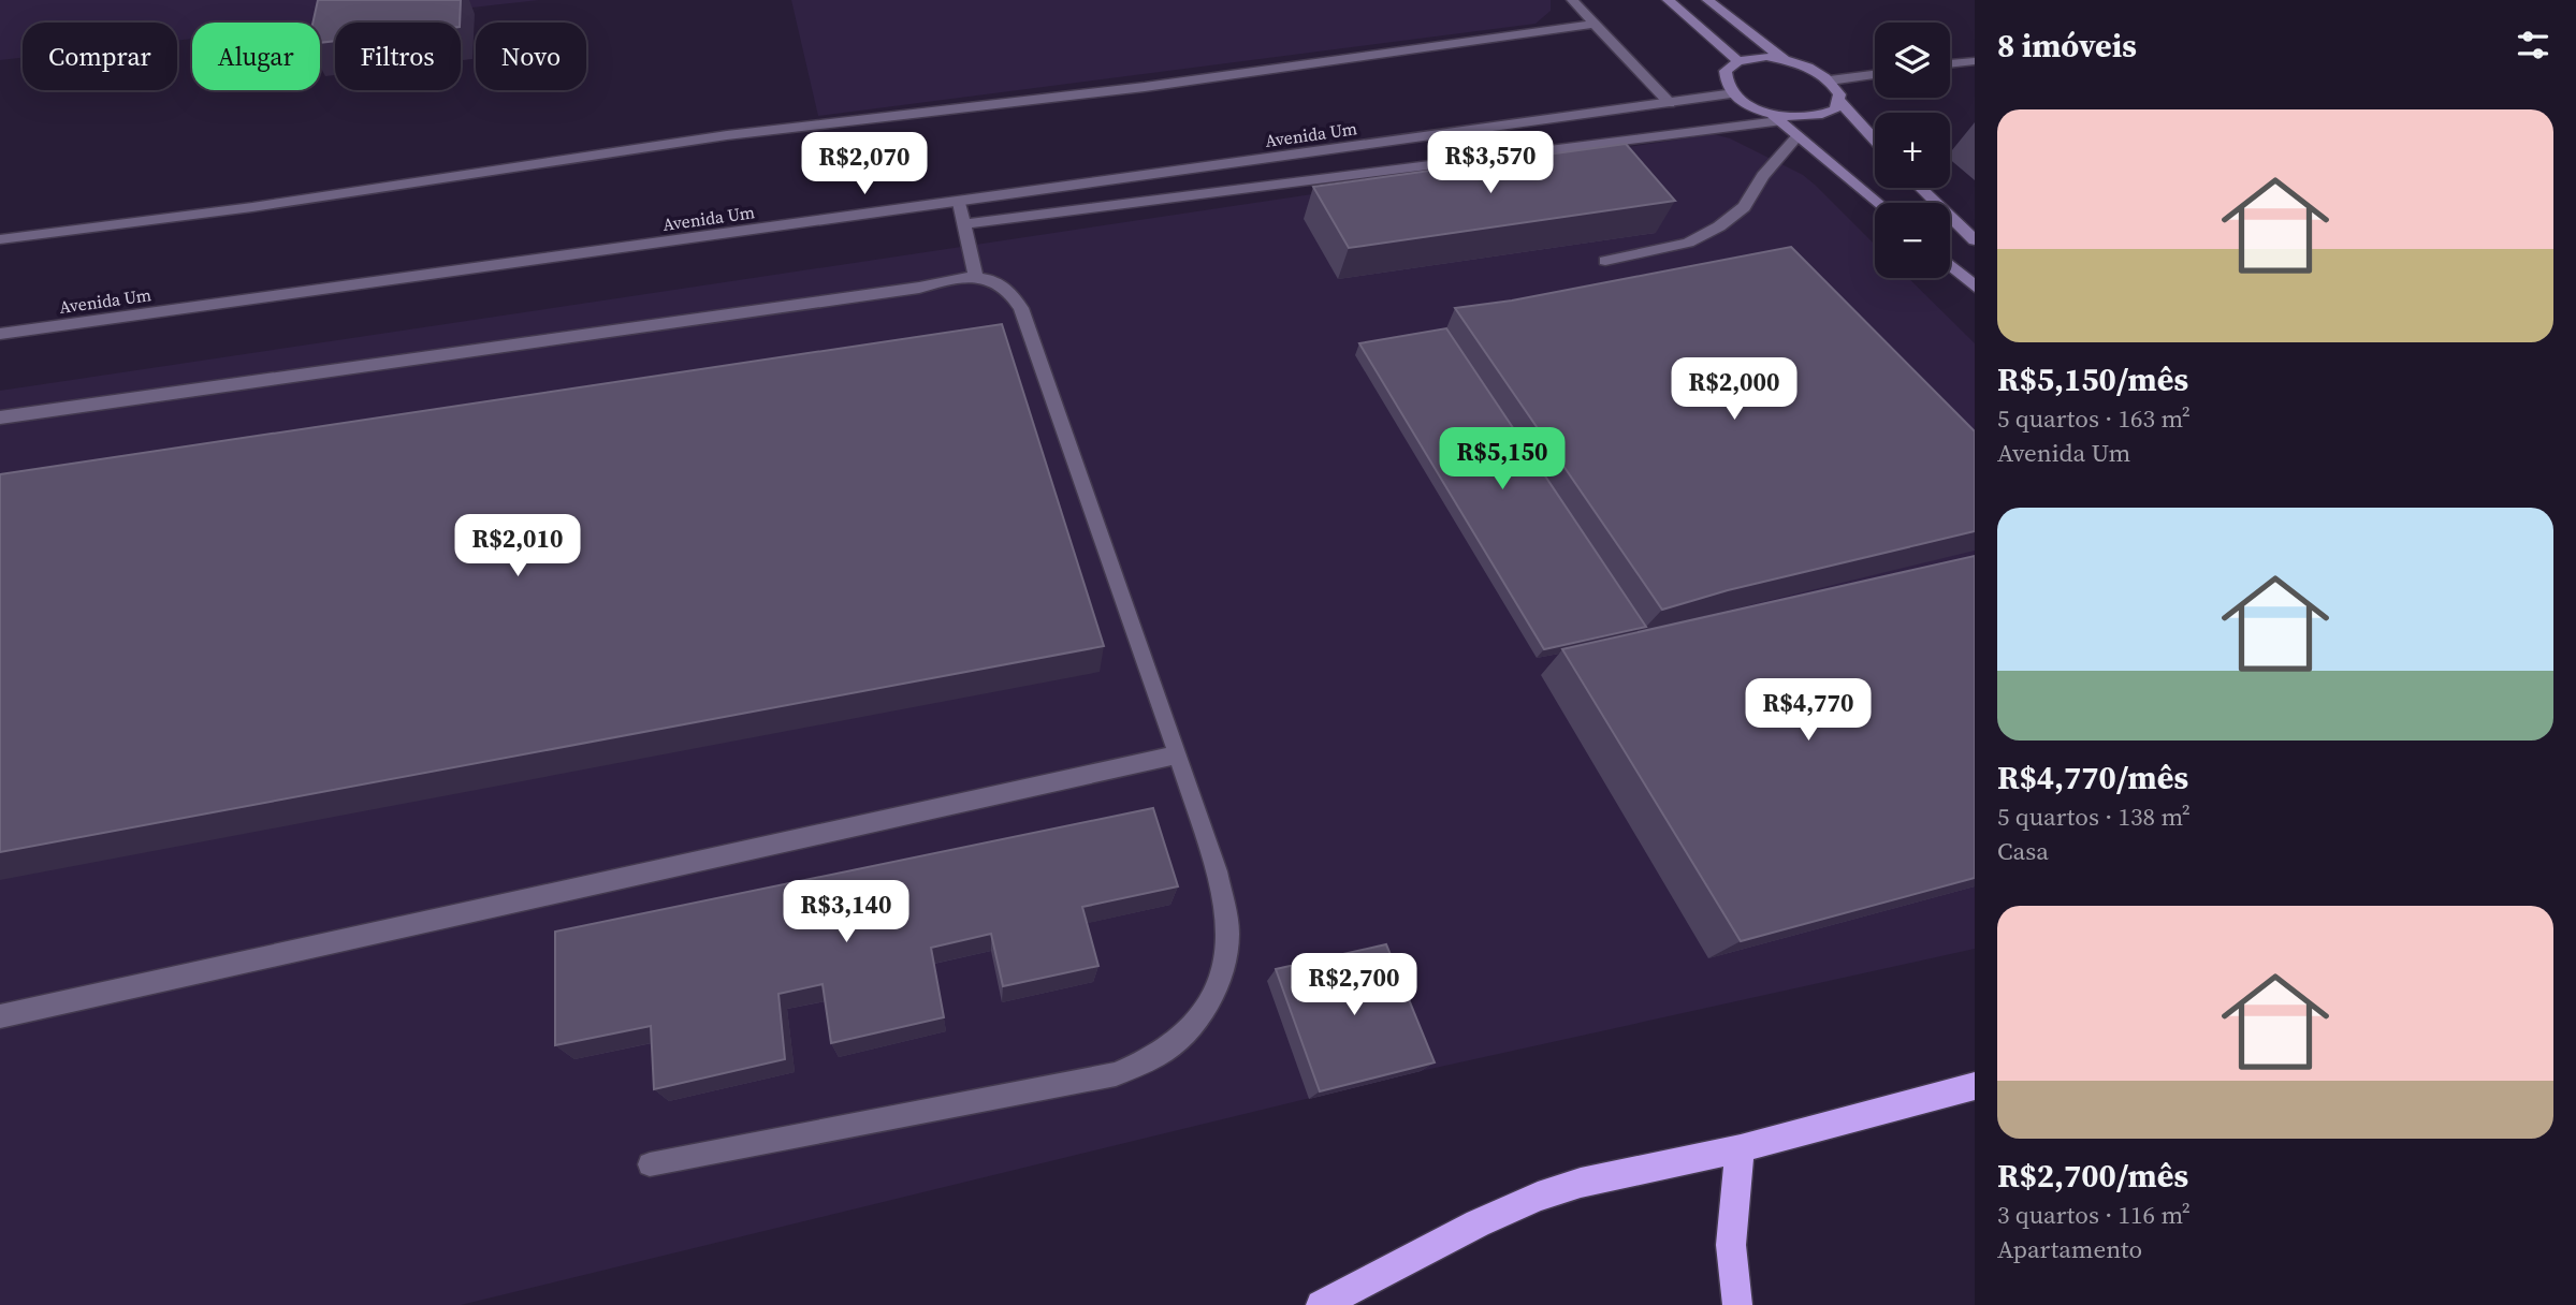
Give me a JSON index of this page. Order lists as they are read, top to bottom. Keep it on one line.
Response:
{"streets":{"street":["Avenida Um"]},"page":{"heading":"8 imóveis","map_buttons":["+","−"],"chip":["Comprar","Alugar","Filtros","Novo"],"list":[{"name":"R$5,150/mês","note":"5 quartos · 163 m² · Avenida Um"},{"name":"R$4,770/mês","note":"5 quartos · 138 m² · Casa"},{"name":"R$2,700/mês","note":"3 quartos · 116 m² · Apartamento"}],"price":["R$3,570","R$2,070","R$2,000","R$5,150","R$2,010","R$4,770","R$3,140","R$2,700"]}}
